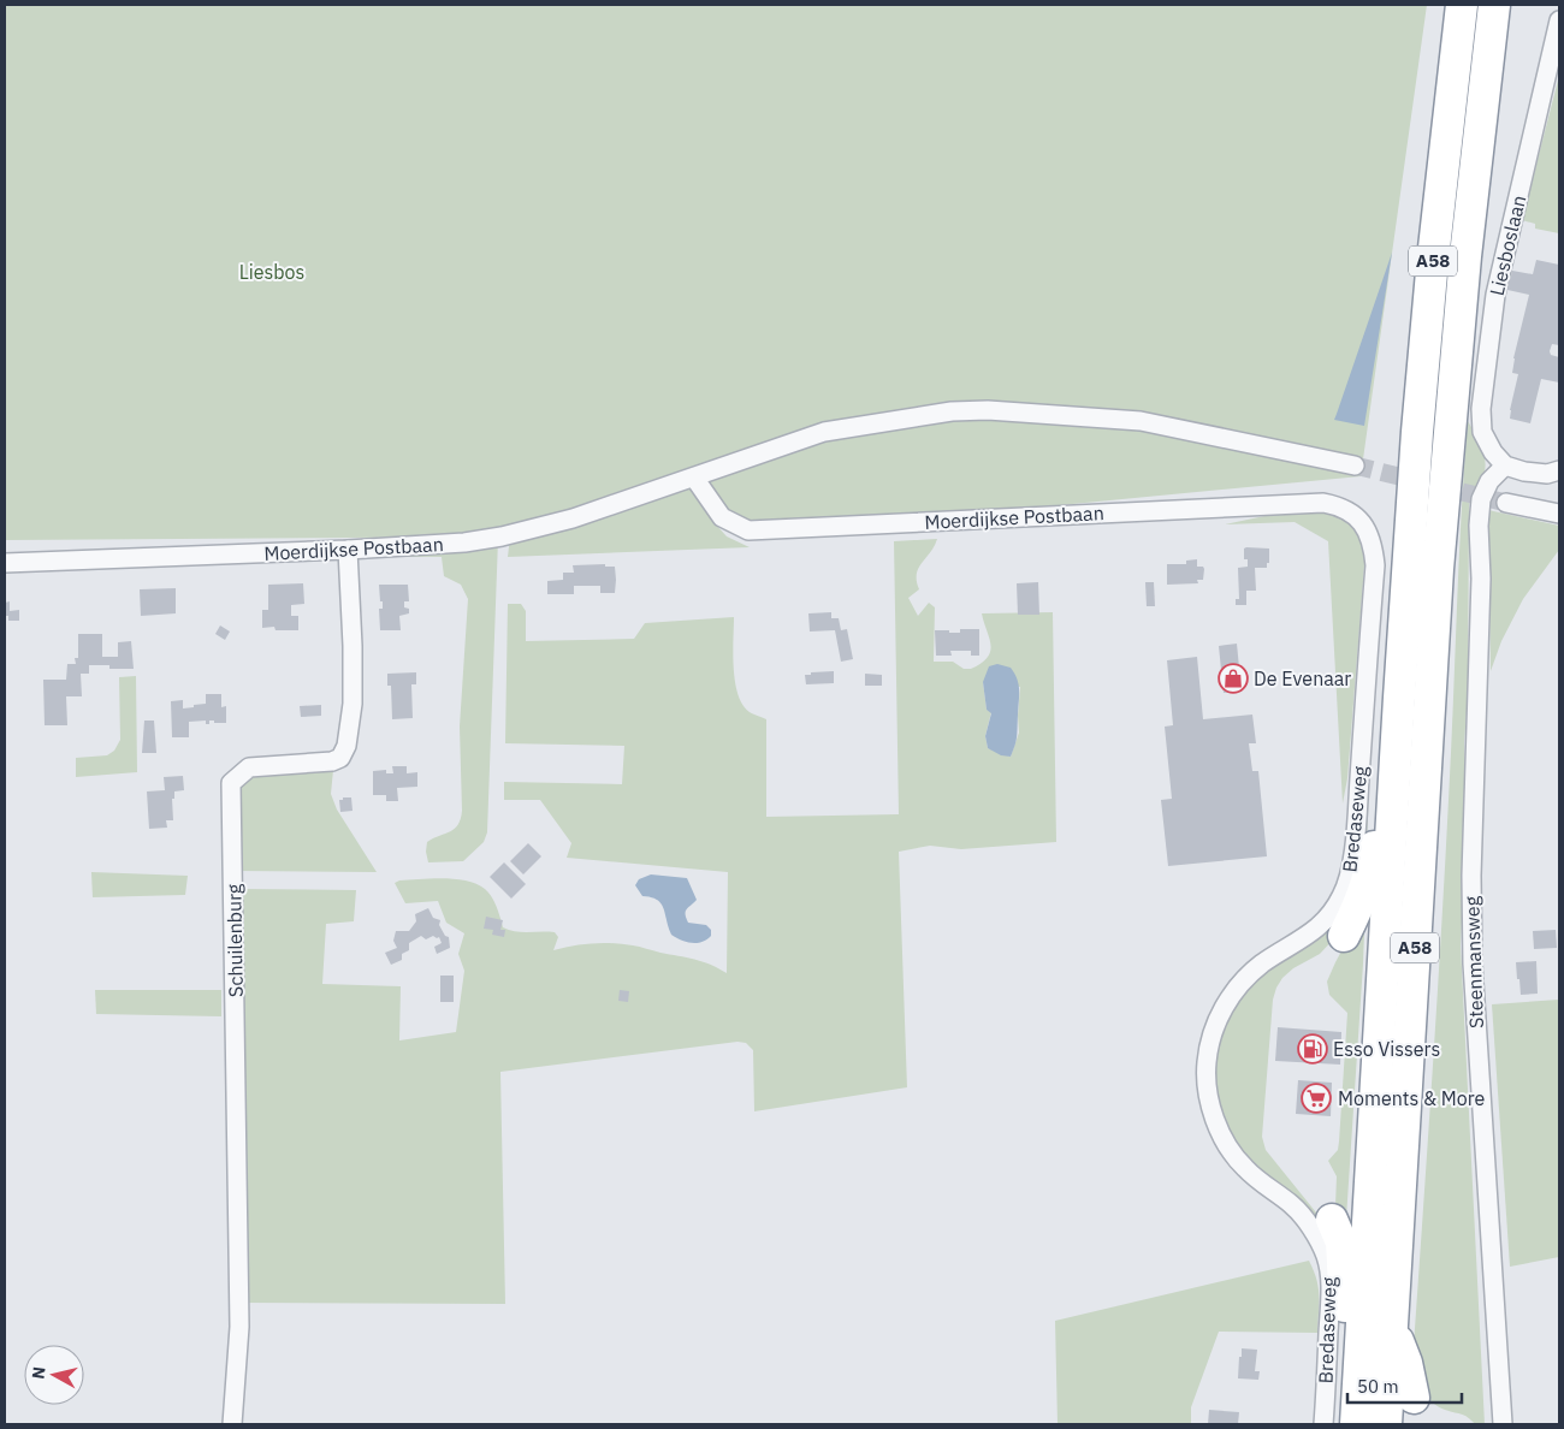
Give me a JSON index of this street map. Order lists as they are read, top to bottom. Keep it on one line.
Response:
{"streets":{"highway":["A58"],"street":["Liesboslaan","Moerdijkse Postbaan","Bredaseweg","Schuilenburg","Steenmansweg"]},"crossings":[["Liesboslaan","Steenmansweg"],["Moerdijkse Postbaan","Bredaseweg"],["Moerdijkse Postbaan","Schuilenburg"]],"parks":["Liesbos"],"places":{"shop":["De Evenaar"],"fuel station":["Esso Vissers"],"supermarket":["Moments & More"]},"scale_bar":"50 m","north":"left"}
